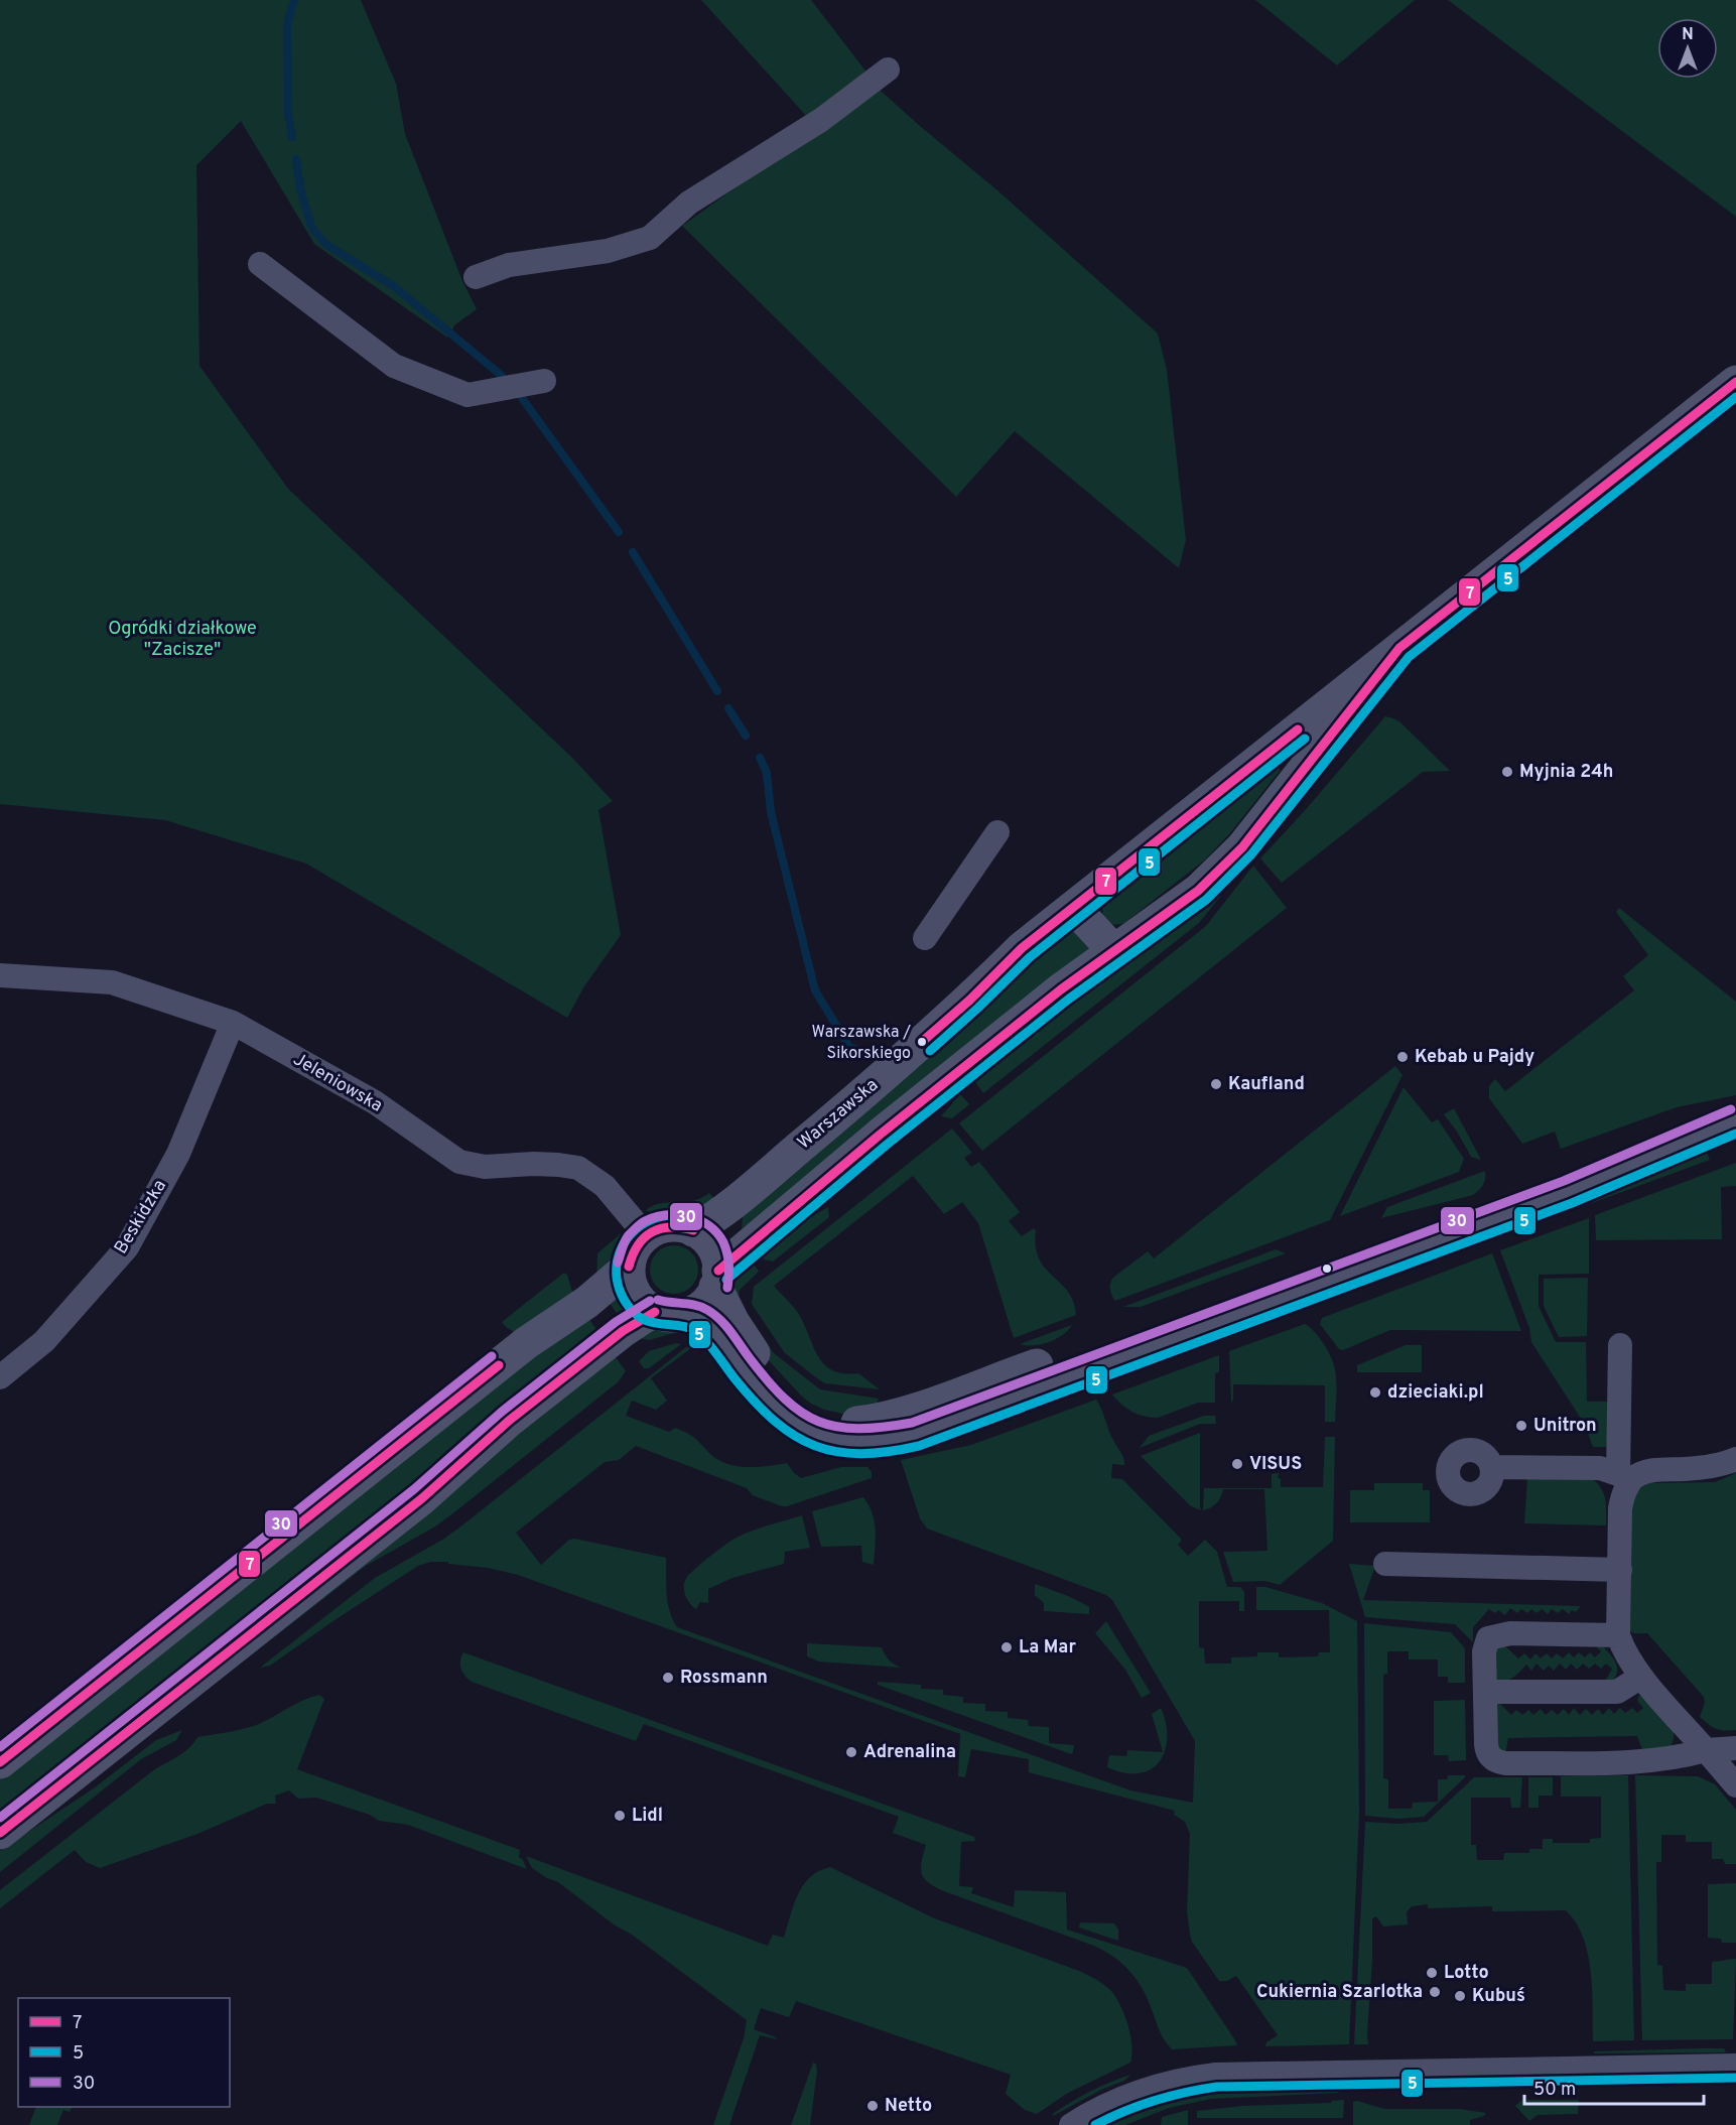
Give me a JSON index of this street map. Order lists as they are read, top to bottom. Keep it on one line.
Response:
{"streets":{"main road":["Warszawska"],"street":["Jeleniowska","Beskidzka"]},"crossings":[["Jeleniowska","Warszawska"],["Jeleniowska","Beskidzka"]],"parks":["Ogródki działkowe \"Zacisze\""],"places":["Myjnia 24h","Warszawska / Sikorskiego","Kebab u Pajdy","Kaufland","dzieciaki.pl","Unitron","VISUS","La Mar","Rossmann","Adrenalina","Lidl","Lotto","Cukiernia Szarlotka","Kubuś","Netto"],"lines":["transit line 7","transit line 5","transit line 30"],"legend":["7","5","30"],"scale_bar":"50 m","north":"top"}
